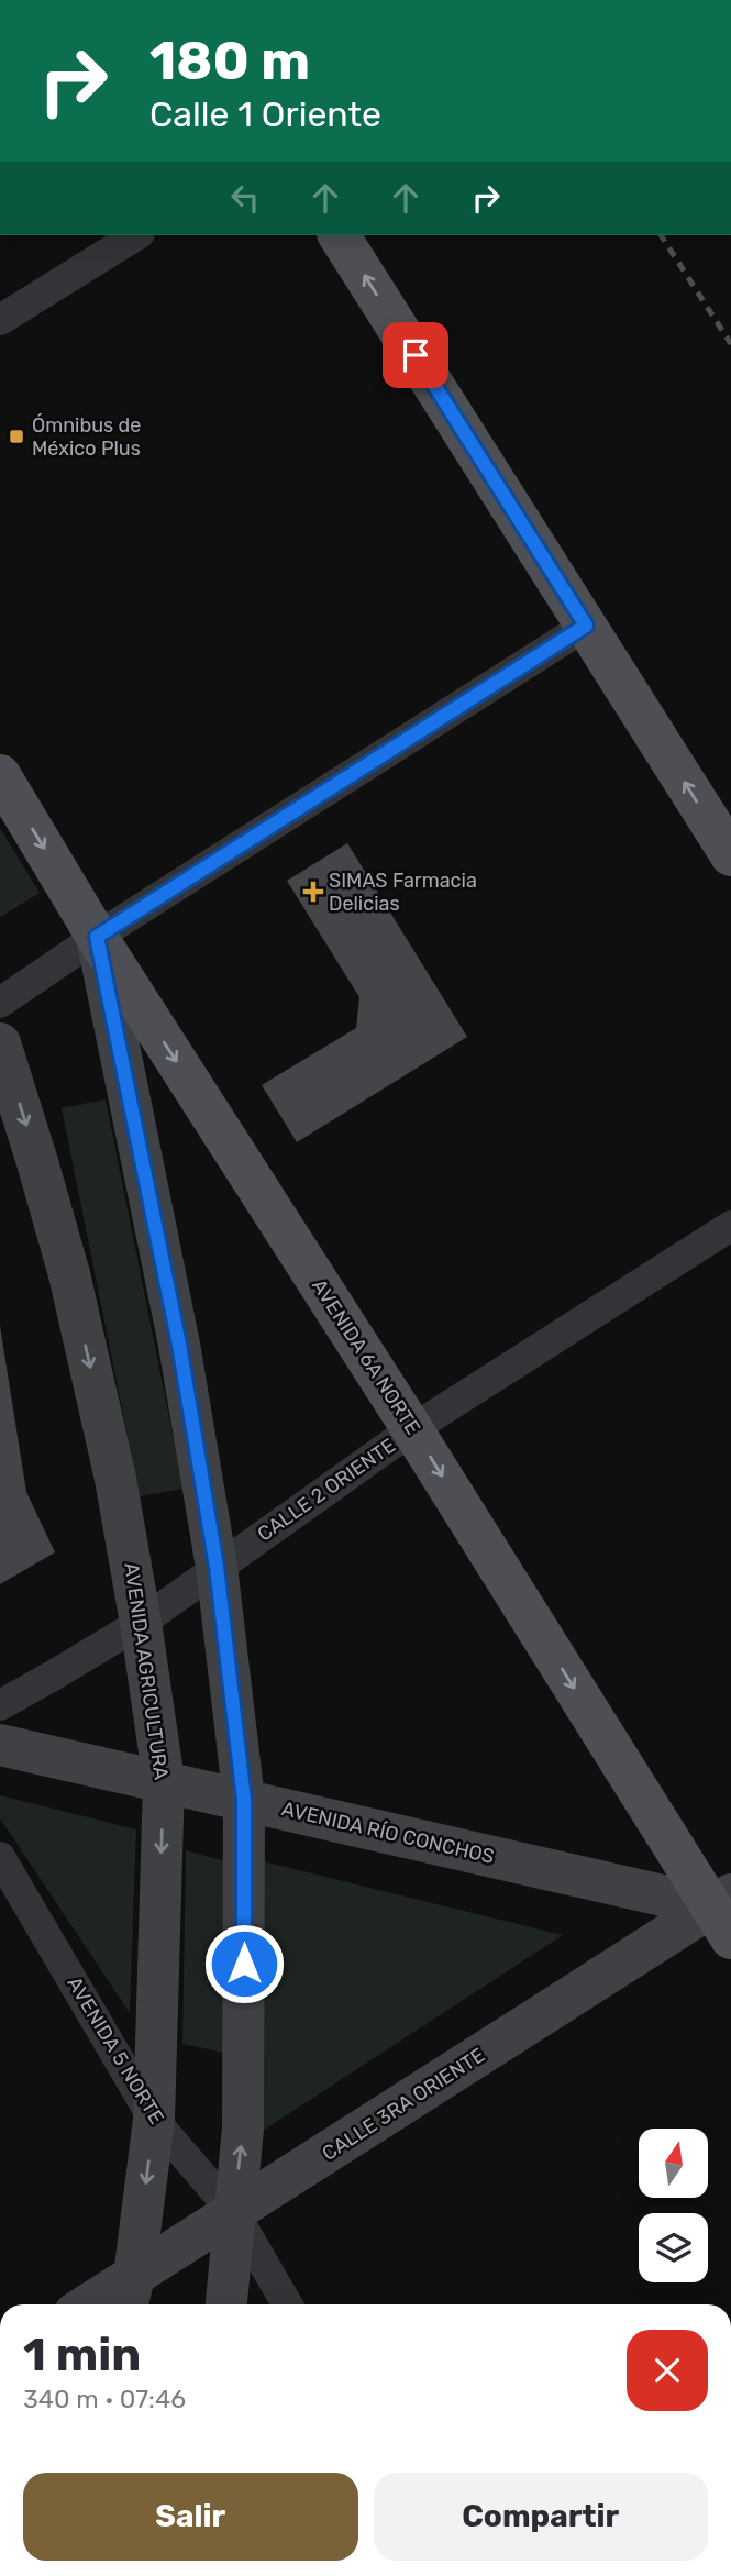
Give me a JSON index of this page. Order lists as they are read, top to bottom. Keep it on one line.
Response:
{"streets":{"main road":["AVENIDA 6A NORTE","AVENIDA AGRICULTURA","AVENIDA RÍO CONCHOS","CALLE 3RA ORIENTE"],"street":["CALLE 2 ORIENTE","AVENIDA 5 NORTE"]},"crossings":[["AVENIDA 6A NORTE","CALLE 2 ORIENTE"],["AVENIDA 6A NORTE","AVENIDA RÍO CONCHOS"],["AVENIDA 6A NORTE","CALLE 3RA ORIENTE"],["CALLE 2 ORIENTE","AVENIDA AGRICULTURA"],["AVENIDA AGRICULTURA","AVENIDA RÍO CONCHOS"],["AVENIDA AGRICULTURA","AVENIDA 5 NORTE"],["AVENIDA AGRICULTURA","CALLE 3RA ORIENTE"],["AVENIDA RÍO CONCHOS","CALLE 3RA ORIENTE"],["AVENIDA 5 NORTE","CALLE 3RA ORIENTE"]],"places":{"transit":["Ómnibus de México Plus"],"health":["SIMAS Farmacia Delicias"]},"north":"top","page":{"turn":["180 m","Calle 1 Oriente"],"heading":["1 min","340 m · 07:46"],"buttons":["Salir","Compartir"]}}
